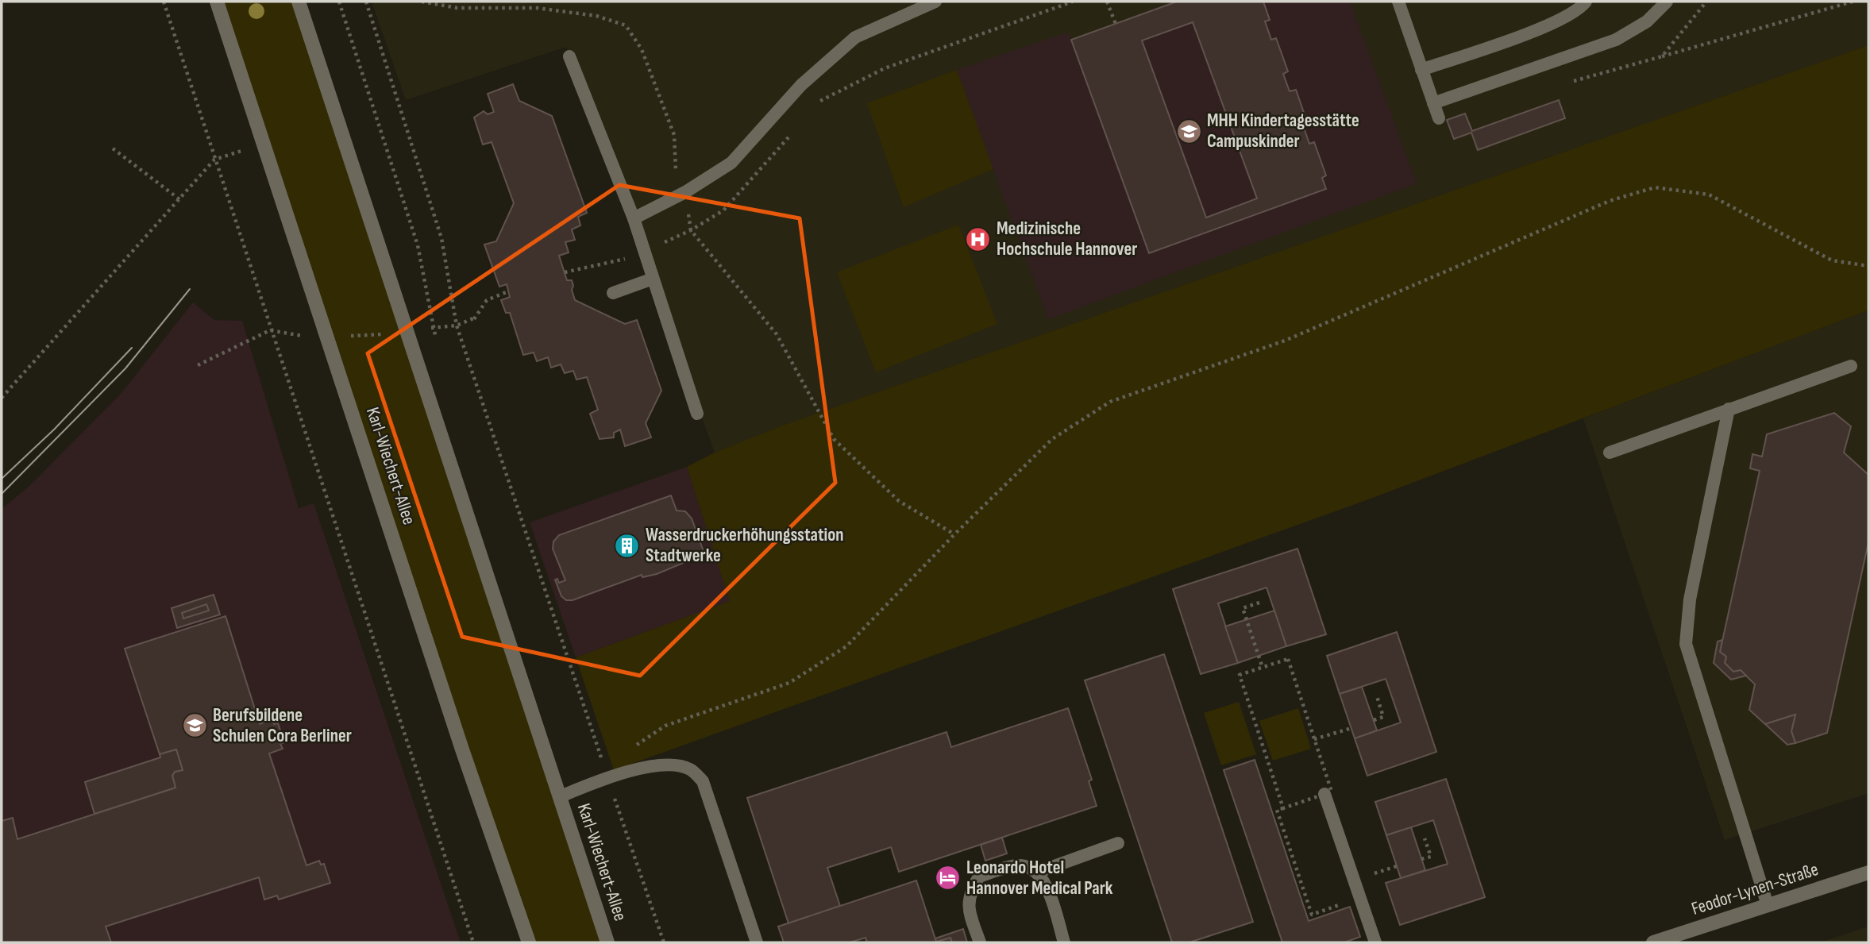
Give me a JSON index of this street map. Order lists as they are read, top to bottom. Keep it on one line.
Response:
{"streets":{"main road":["Karl-Wiechert-Allee","Feodor-Lynen-Straße"]},"places":{"school or university":["MHH Kindertagesstätte Campuskinder","Berufsbildene Schulen Cora Berliner"],"hospital":["Medizinische Hochschule Hannover"],"building":["Wasserdruckerhöhungsstation Stadtwerke"],"hotel":["Leonardo Hotel Hannover Medical Park"]}}
